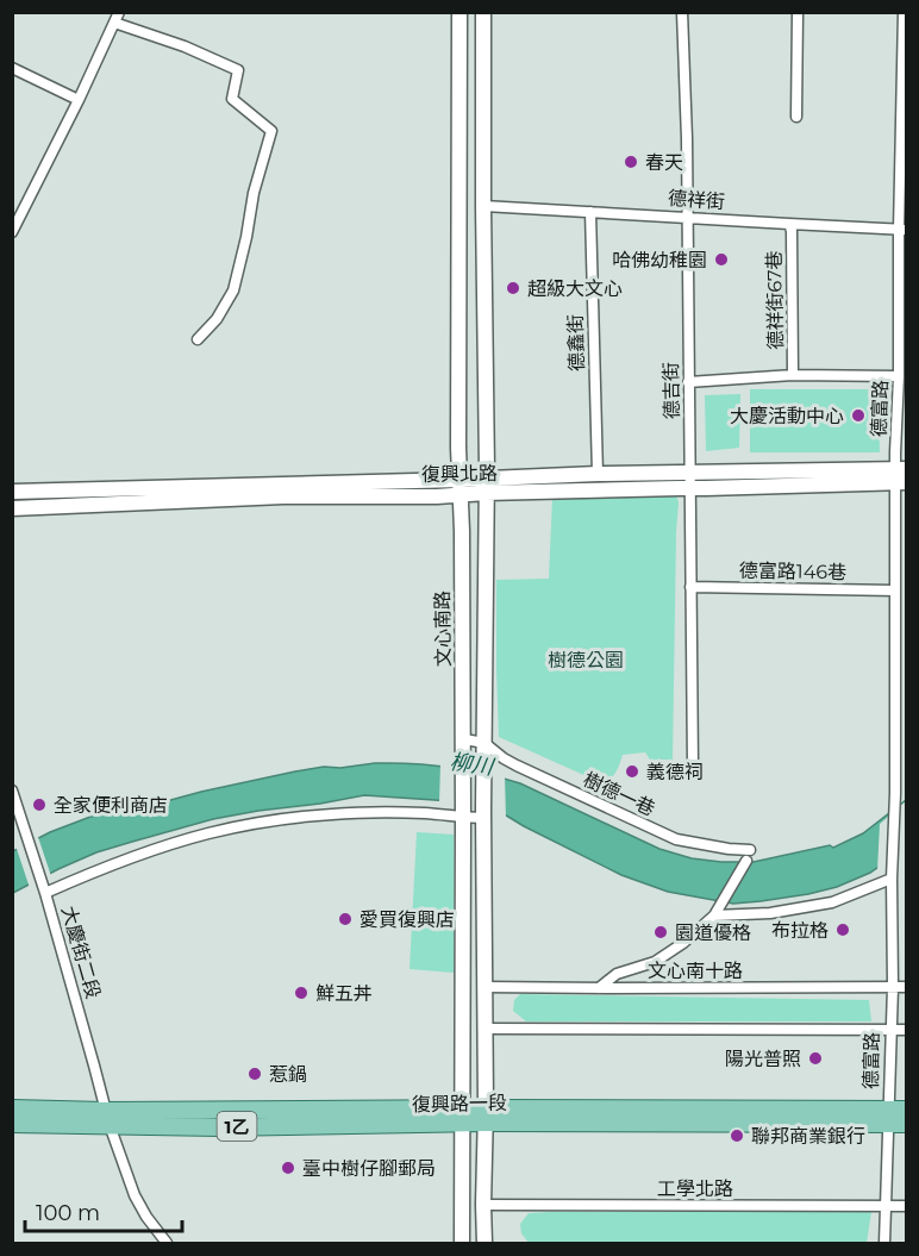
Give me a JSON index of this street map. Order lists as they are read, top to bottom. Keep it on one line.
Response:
{"streets":{"main road":["復興北路","文心南路","復興路一段","1乙"],"street":["德祥街","德祥街67巷","德鑫街","德吉街","德富路","德富路146巷","樹德一巷","大慶街二段","文心南十路","工學北路"]},"crossings":[["德祥街","德祥街67巷"],["德祥街","德鑫街"],["德祥街","德吉街"],["德祥街","德富路"],["德鑫街","復興北路"],["德吉街","復興北路"],["德吉街","德富路146巷"],["德富路","復興北路"],["德富路","德富路146巷"],["德富路","文心南十路"],["德富路","復興路一段"],["德富路","工學北路"],["復興北路","文心南路"],["文心南路","復興路一段"],["大慶街二段","復興路一段"]],"water":["柳川"],"parks":["樹德公園"],"places":["春天","哈佛幼稚園","超級大文心","大慶活動中心","義德祠","全家便利商店","愛買復興店","布拉格","園道優格","鮮五丼","陽光普照","惹鍋","聯邦商業銀行","臺中樹仔腳郵局"],"scale_bar":"100 m"}
